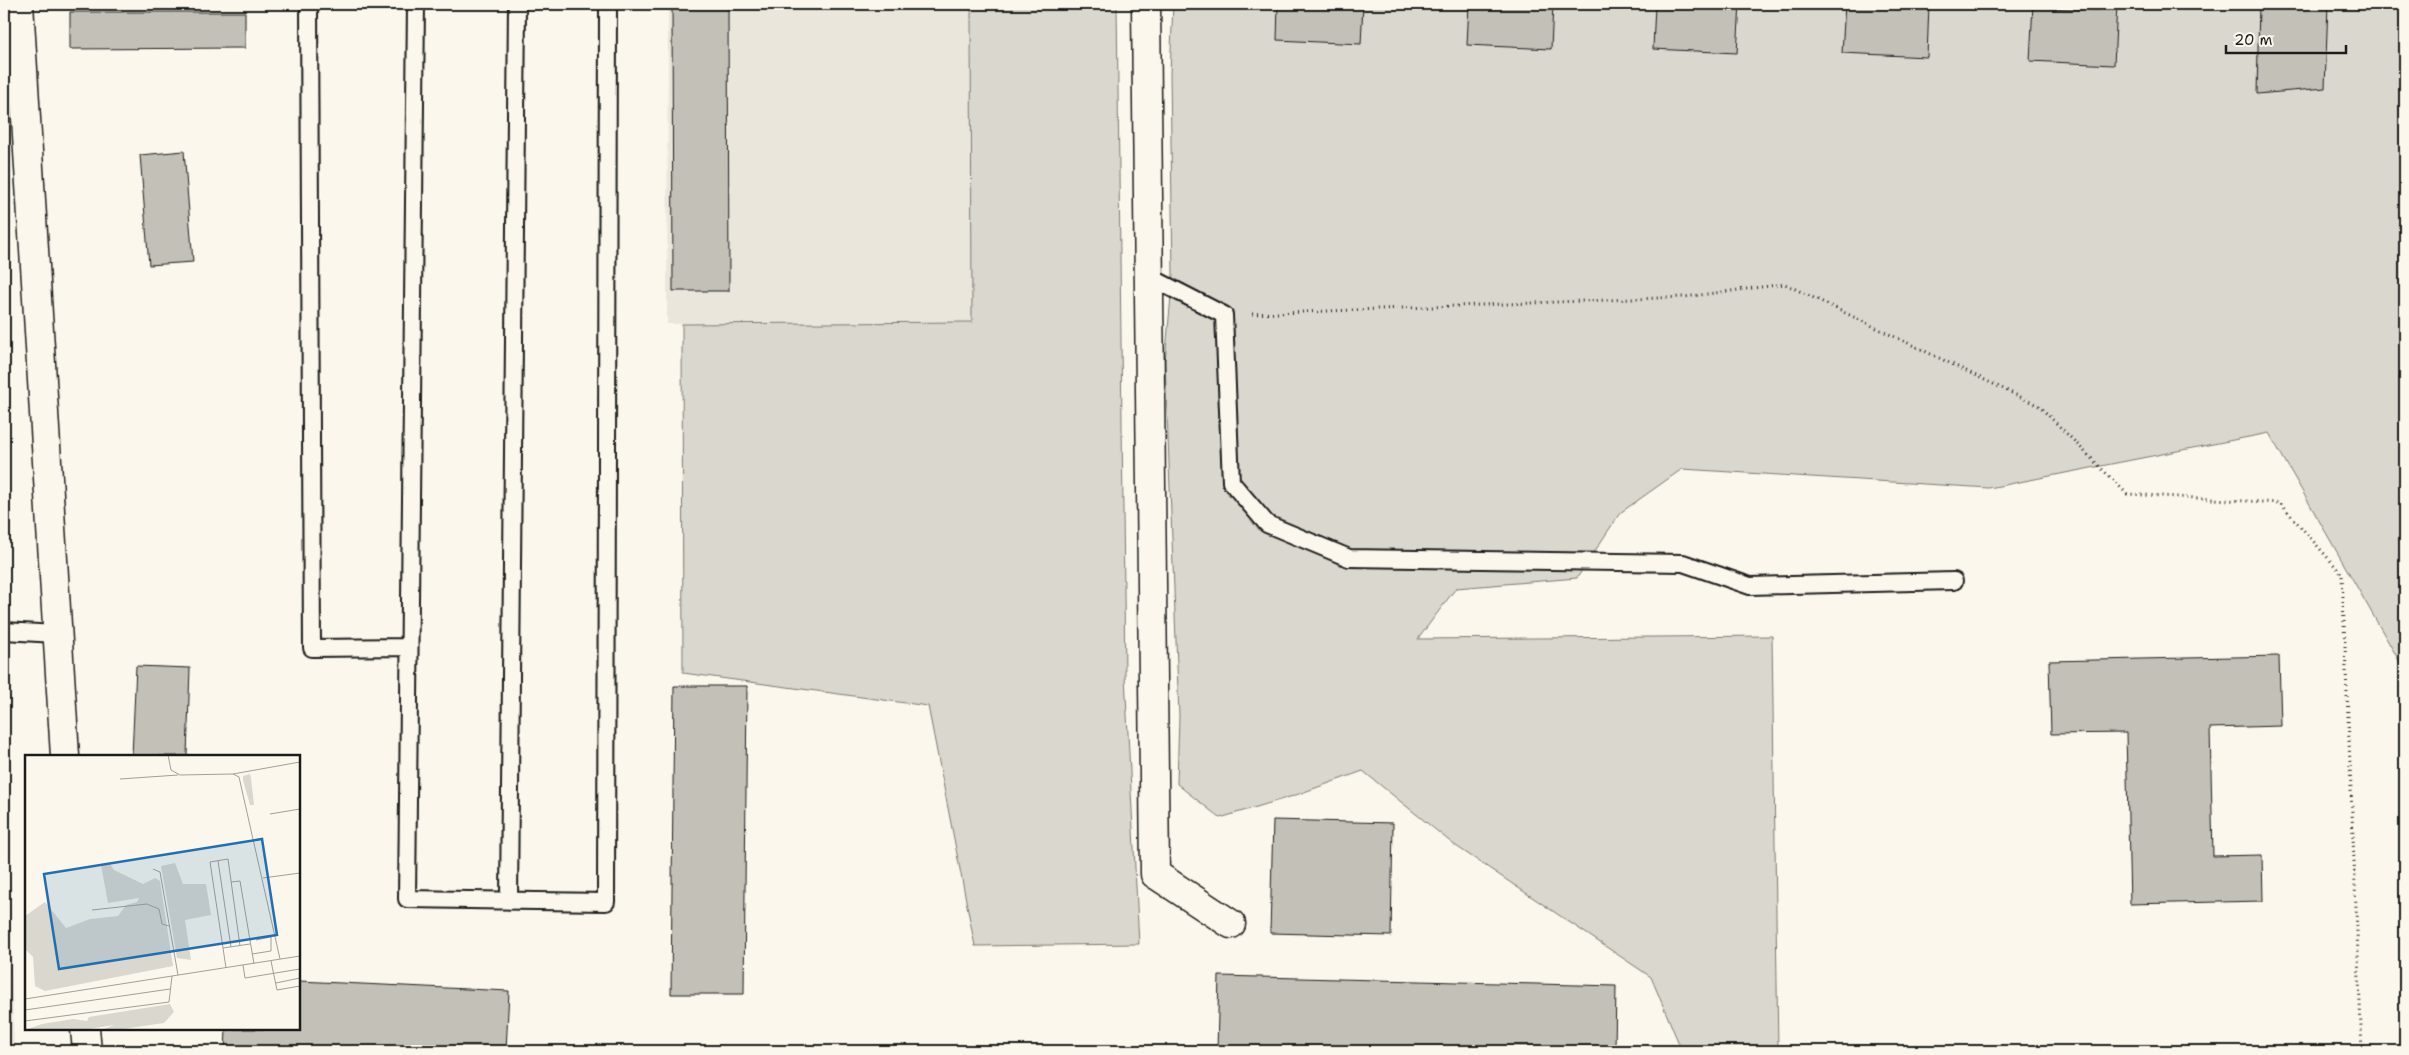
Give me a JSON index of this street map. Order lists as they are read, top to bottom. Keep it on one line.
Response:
{"scale_bar":"20 m"}
